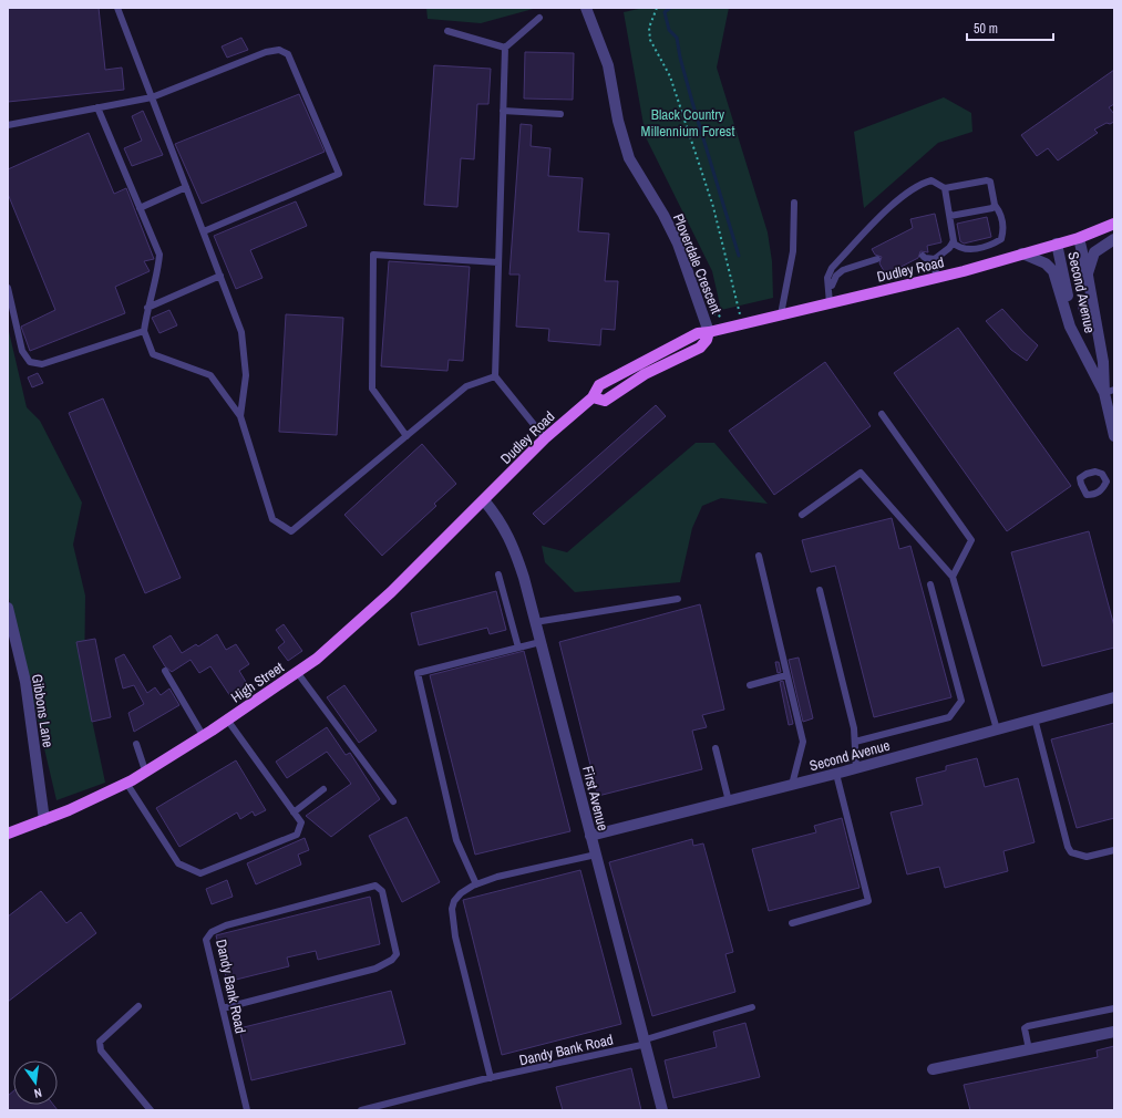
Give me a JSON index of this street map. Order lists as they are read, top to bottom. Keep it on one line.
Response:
{"streets":{"main road":["Dudley Road","High Street"],"street":["Ploverdale Crescent","Second Avenue","Gibbons Lane","First Avenue"],"lane":["Dandy Bank Road"]},"crossings":[["Ploverdale Crescent","Dudley Road"],["Dudley Road","Second Avenue"],["Dudley Road","High Street"],["Dudley Road","First Avenue"],["Second Avenue","First Avenue"],["High Street","Gibbons Lane"],["High Street","First Avenue"],["First Avenue","Dandy Bank Road"]],"parks":["Black Country Millennium Forest"],"scale_bar":"50 m","north":"bottom"}
